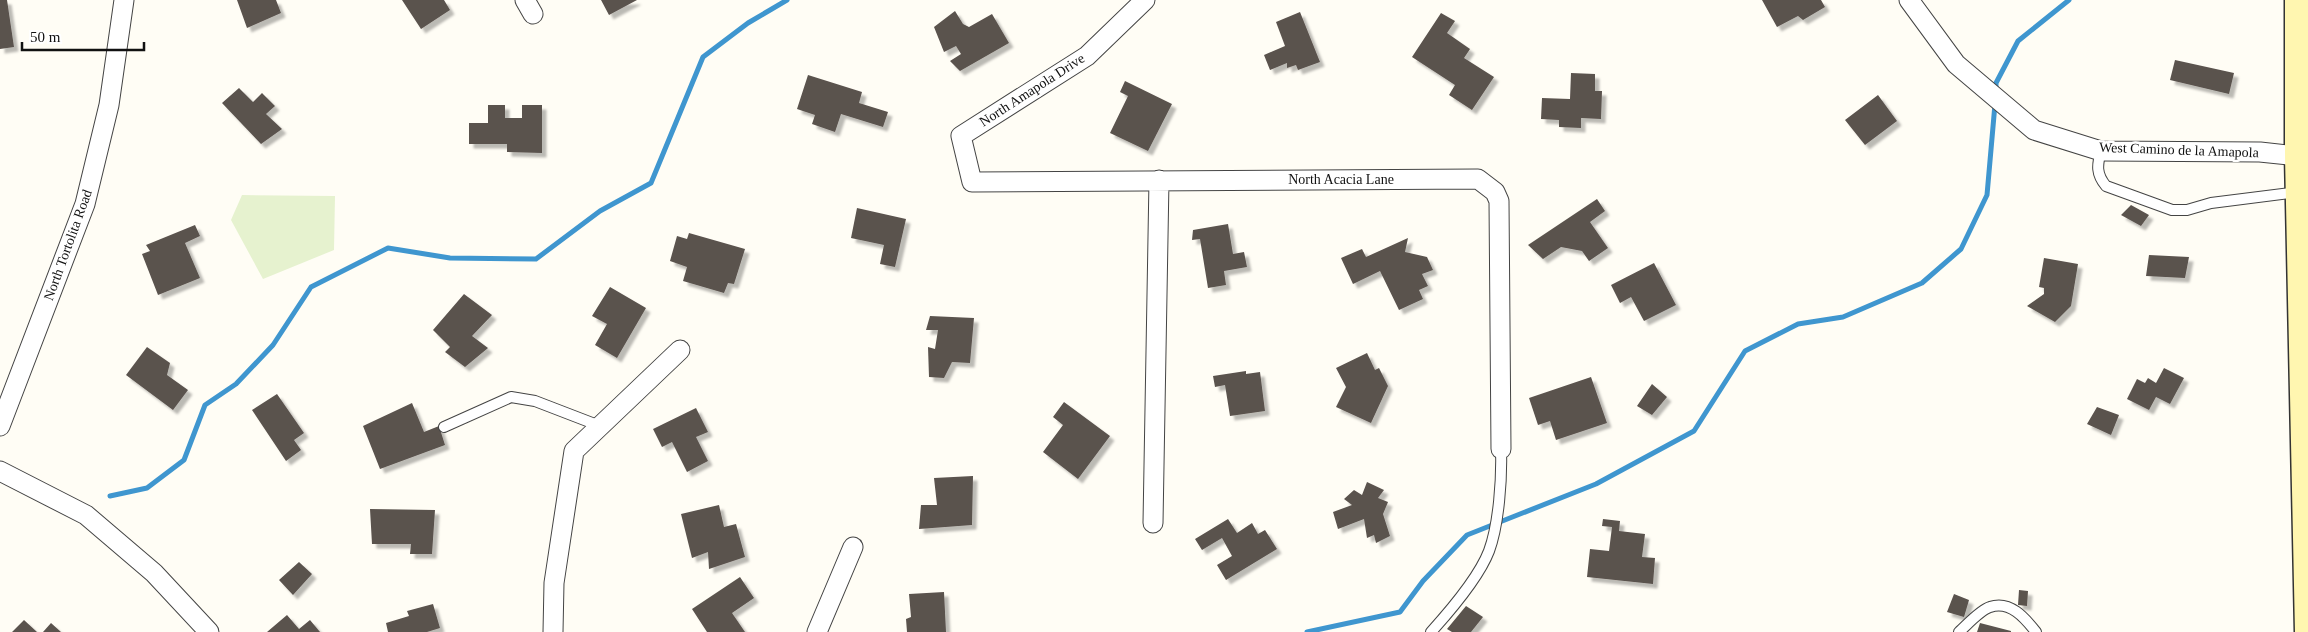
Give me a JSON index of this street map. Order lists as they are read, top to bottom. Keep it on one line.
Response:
{"streets":{"street":["North Amapola Drive","West Camino de la Amapola","North Acacia Lane","North Tortolita Road"]},"crossings":[["North Amapola Drive","North Acacia Lane"]],"scale_bar":"50 m"}
